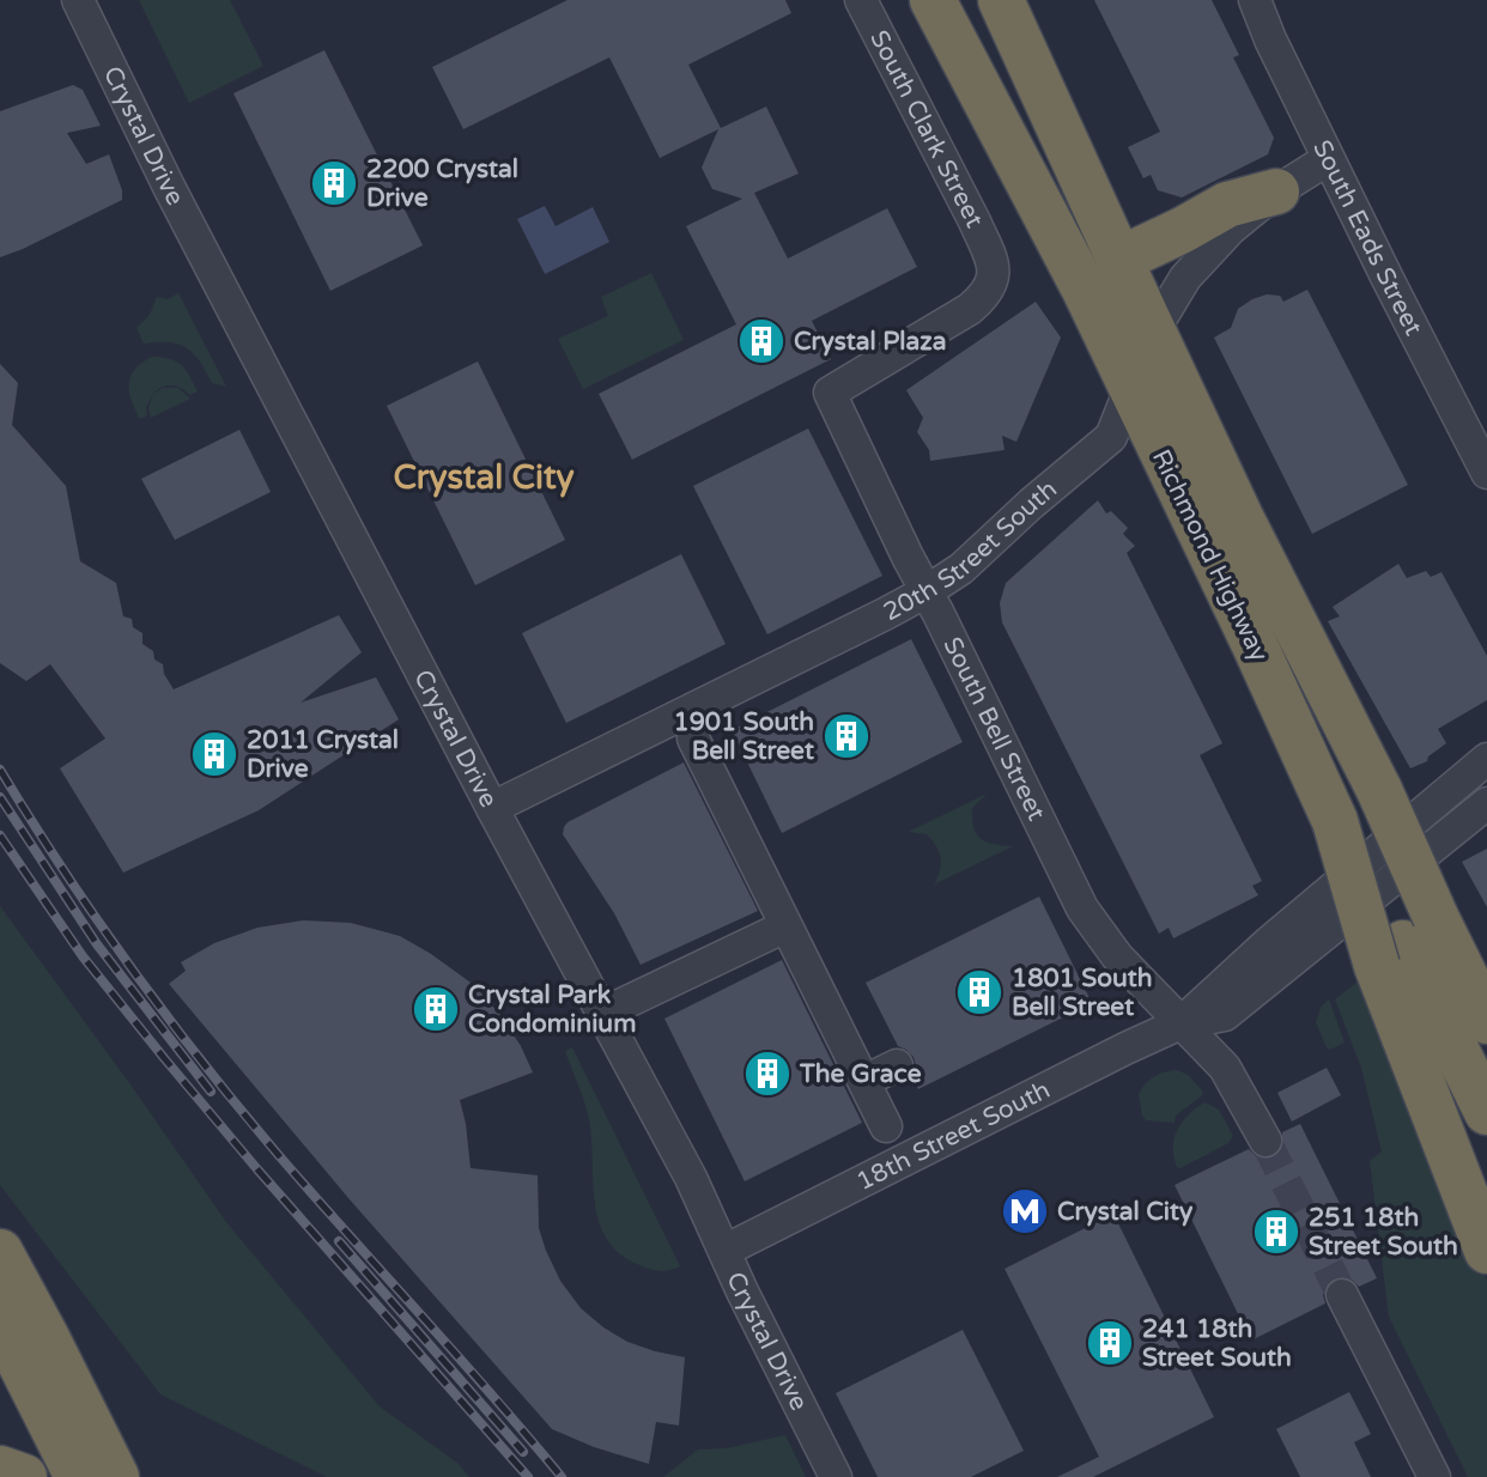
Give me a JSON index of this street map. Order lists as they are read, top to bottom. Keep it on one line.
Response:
{"streets":{"highway":["Richmond Highway"],"street":["South Clark Street","Crystal Drive","South Eads Street","20th Street South","South Bell Street","18th Street South"]},"crossings":[["South Clark Street","South Bell Street"],["Crystal Drive","20th Street South"],["Crystal Drive","18th Street South"],["South Eads Street","20th Street South"],["20th Street South","Richmond Highway"],["20th Street South","South Bell Street"],["South Bell Street","18th Street South"]],"districts":["Crystal City"],"places":{"building":["2200 Crystal Drive","Crystal Plaza","1901 South Bell Street","2011 Crystal Drive","1801 South Bell Street","Crystal Park Condominium","The Grace","251 18th Street South","241 18th Street South"],"metro station":["Crystal City"]}}
